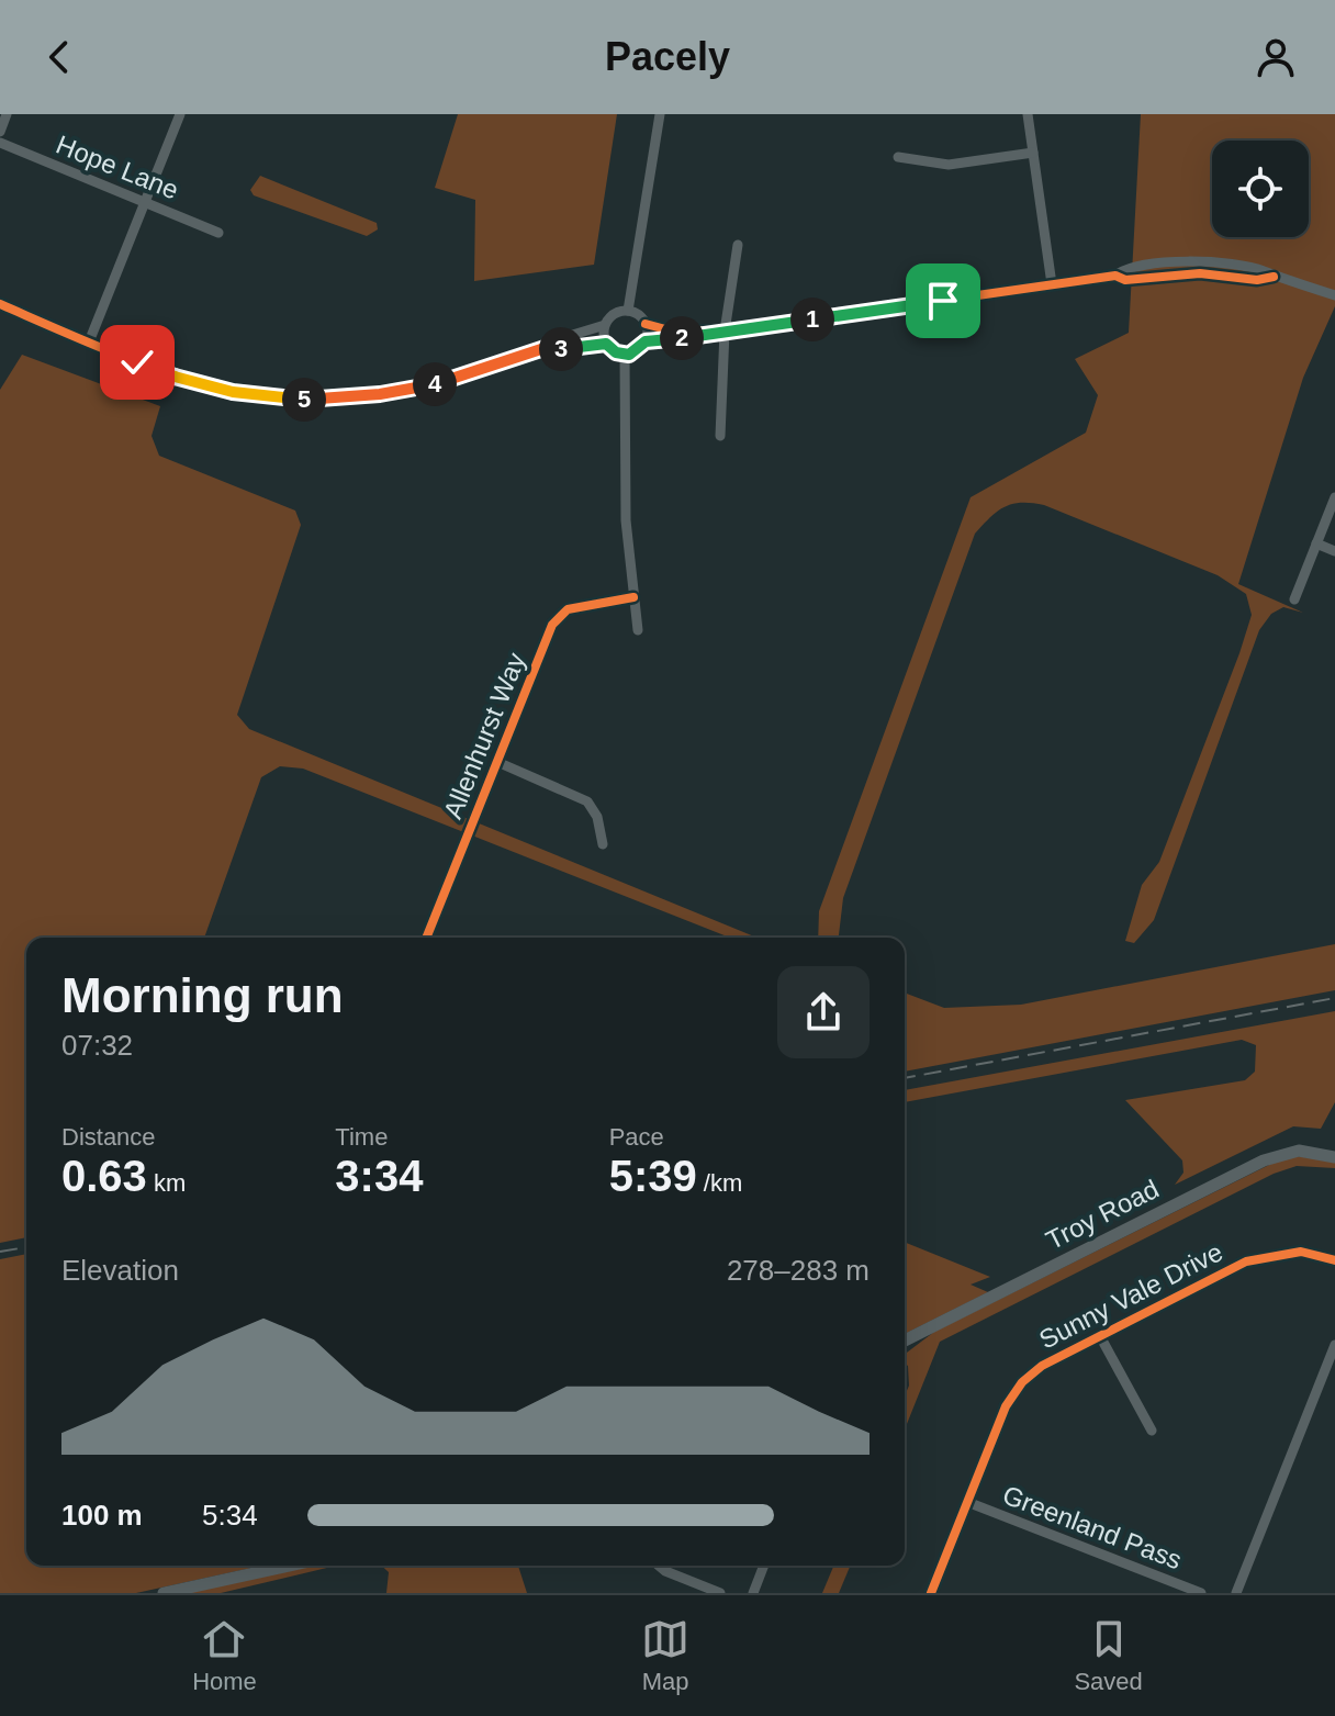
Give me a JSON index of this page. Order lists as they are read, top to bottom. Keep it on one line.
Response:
{"streets":{"street":["Hope Lane","Allenhurst Way","Troy Road","Sunny Vale Drive","Greenland Pass"]},"crossings":[["Sunny Vale Drive","Greenland Pass"]],"page":{"header":"Pacely","pins":["1","2","3","4","5"],"heading":["Morning run","07:32"],"stats":[["Distance","0.63 km"],["Time","3:34"],["Pace","5:39 /km"]],"chart":["Elevation","278–283 m"],"list":[{"name":"100 m","note":"5:34"}],"tabs":["Home","Map","Saved"]}}
